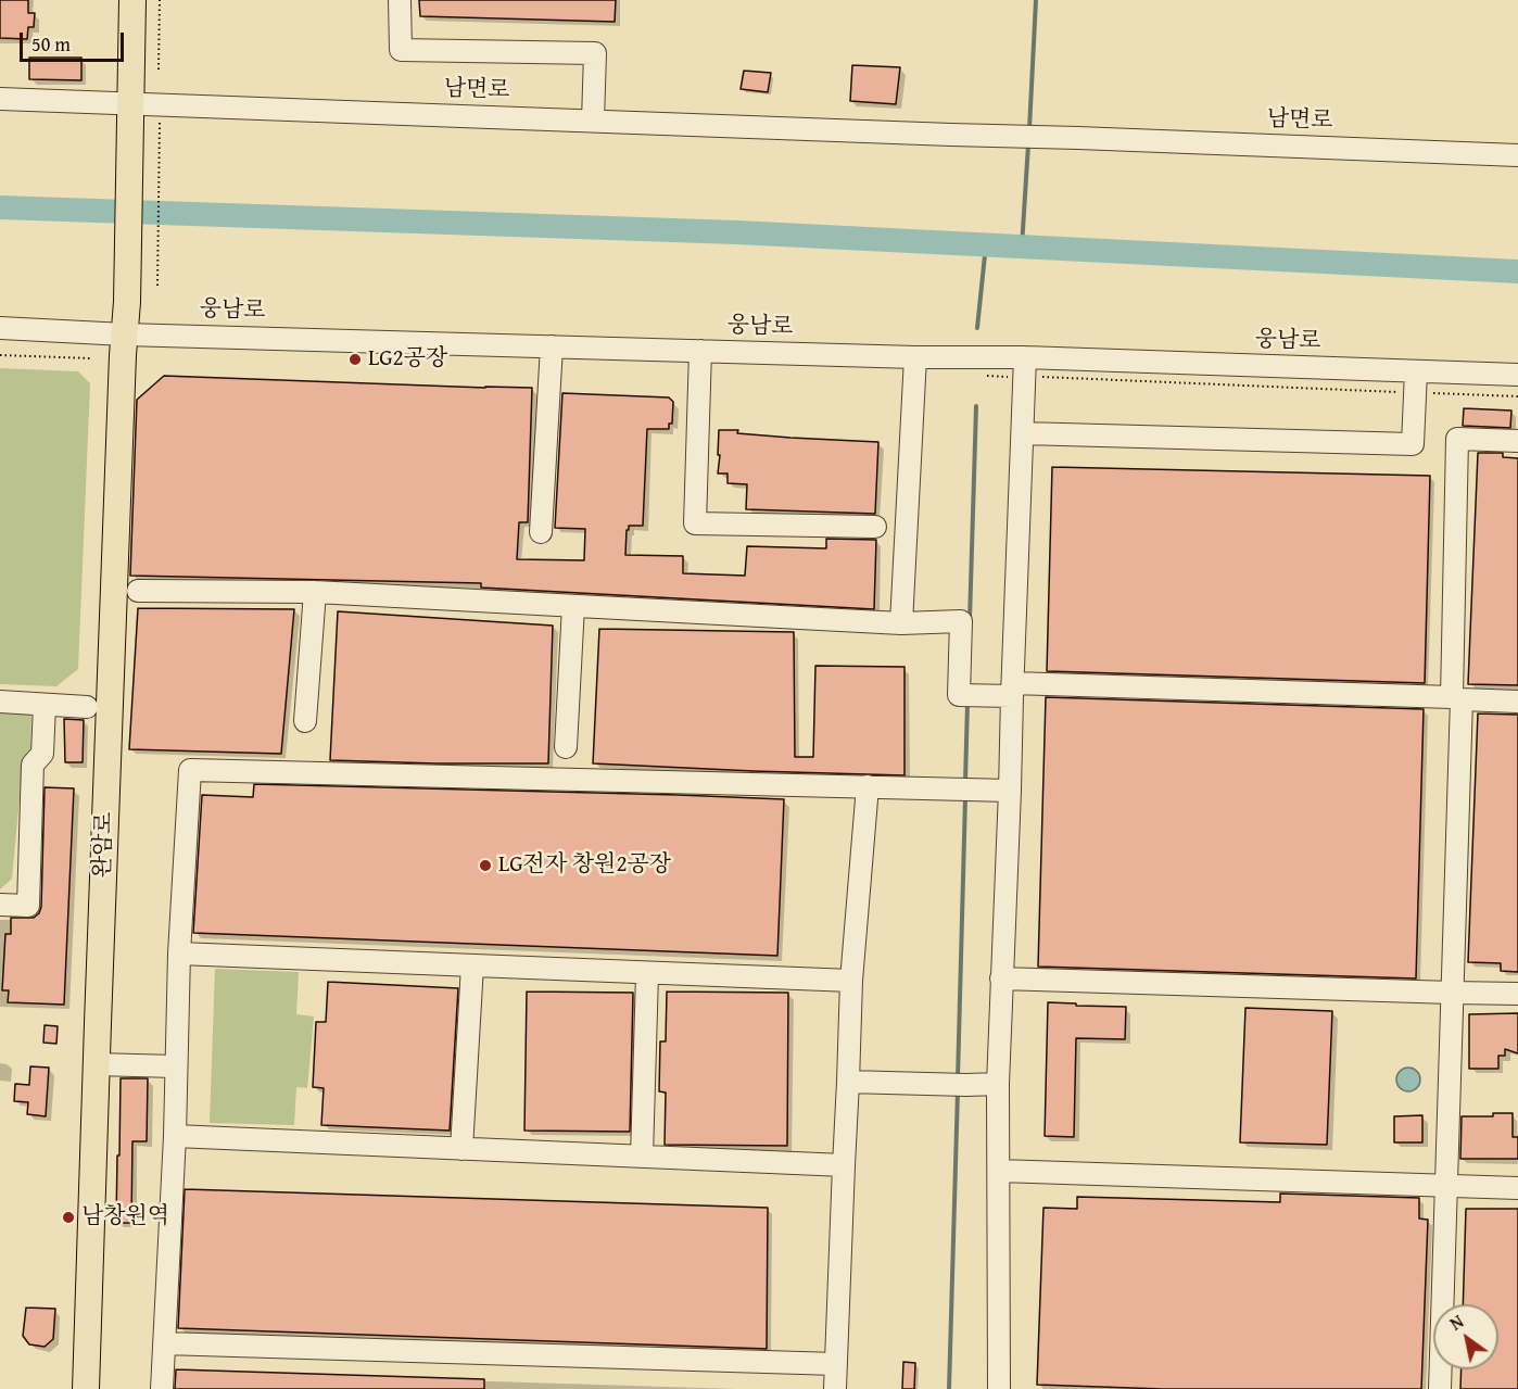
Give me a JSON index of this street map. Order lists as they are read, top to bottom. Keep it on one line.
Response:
{"streets":{"main road":["완암로"],"street":["남면로","웅남로"]},"crossings":[["남면로","완암로"],["웅남로","완암로"]],"places":["LG2공장","LG전자 창원2공장","남창원역"],"scale_bar":"50 m","north":"top left"}
